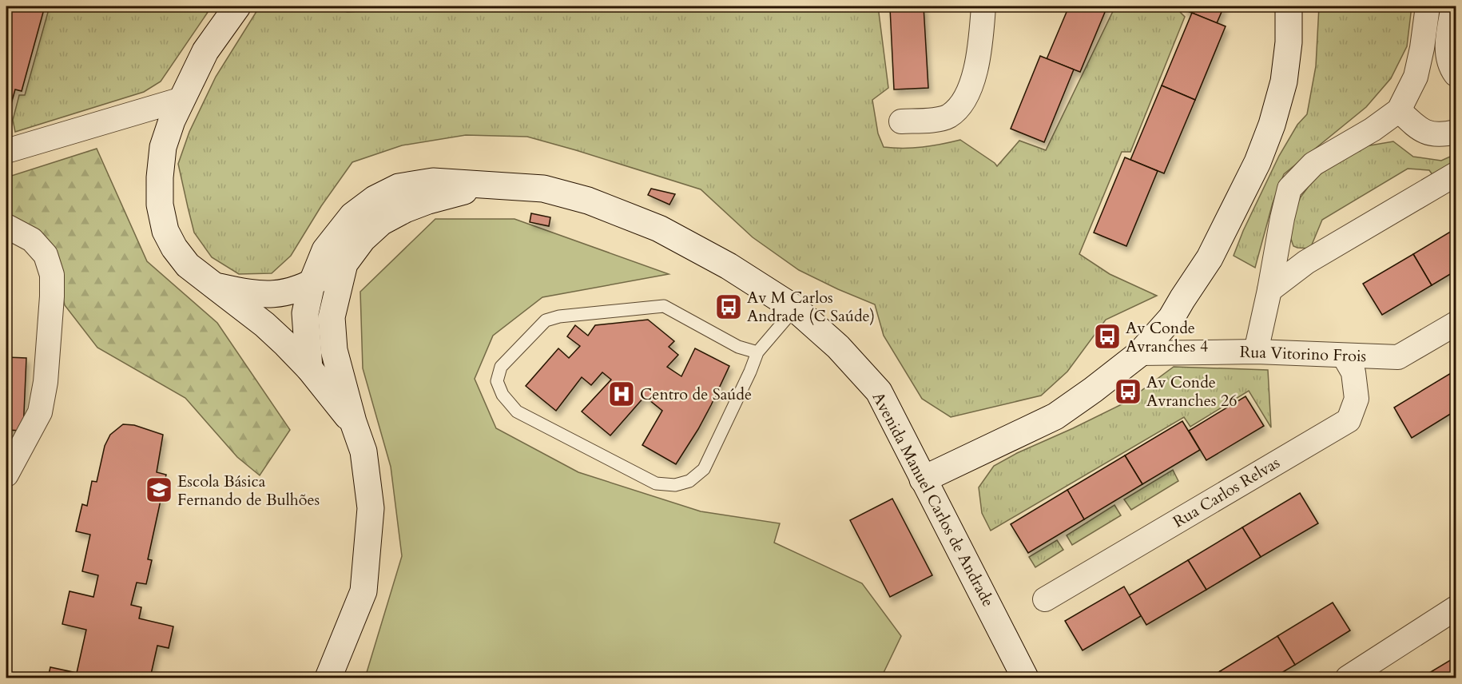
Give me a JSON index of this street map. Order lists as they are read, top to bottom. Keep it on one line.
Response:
{"streets":{"street":["Rua Vitorino Frois","Rua Carlos Relvas","Avenida Manuel Carlos de Andrade"]},"crossings":[["Rua Vitorino Frois","Rua Carlos Relvas"]],"places":{"bus stop":["Av M Carlos Andrade (C Saúde)","Av Conde Avranches 4","Av Conde Avranches 26"],"hospital":["Centro de Saúde"],"school or university":["Escola Básica Fernando de Bulhões"]}}
